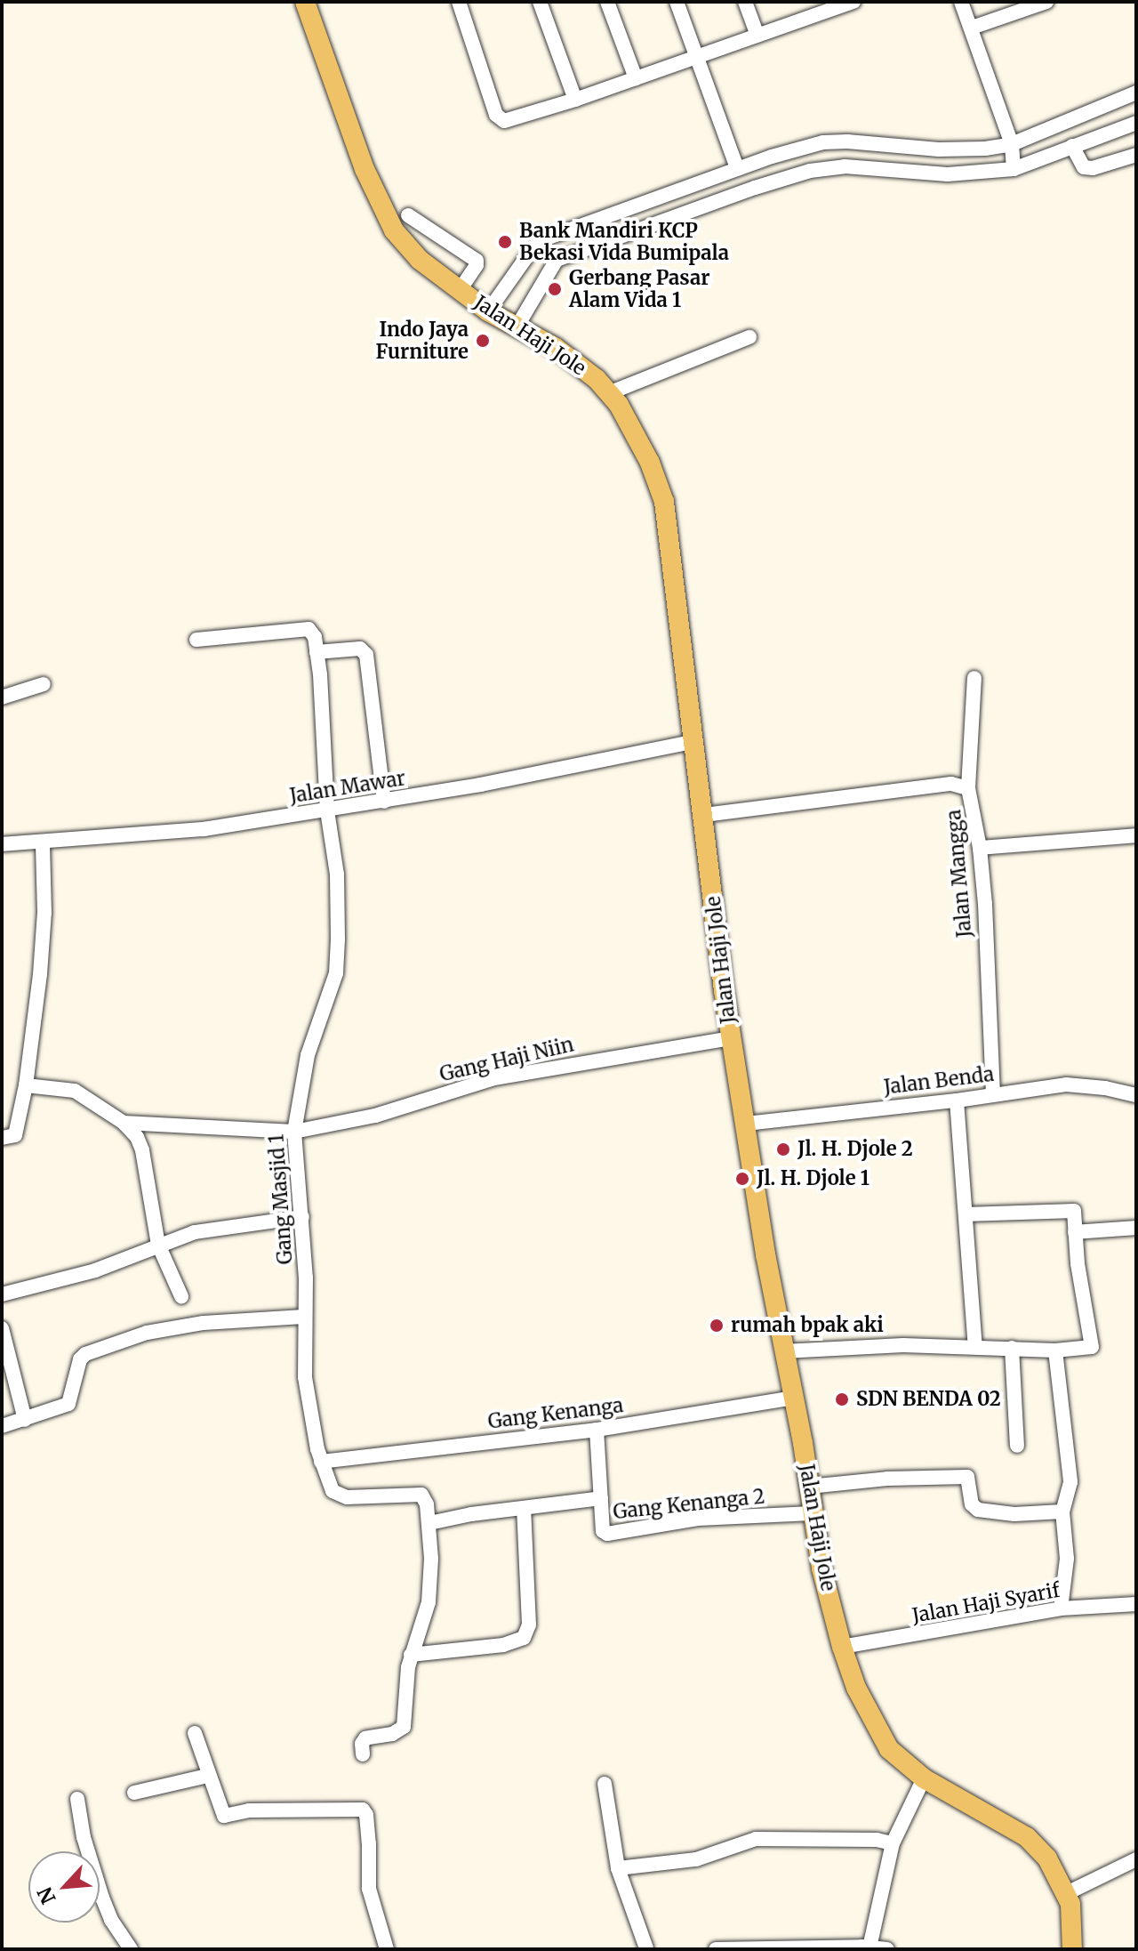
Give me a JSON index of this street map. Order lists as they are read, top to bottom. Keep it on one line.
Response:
{"streets":{"main road":["Jalan Haji Jole"],"street":["Jalan Mawar","Jalan Mangga","Gang Haji Niin","Jalan Benda","Gang Masjid 1","Gang Kenanga","Gang Kenanga 2","Jalan Haji Syarif"]},"crossings":[["Jalan Haji Jole","Jalan Mawar"],["Jalan Haji Jole","Jalan Mangga"],["Jalan Haji Jole","Gang Haji Niin"],["Jalan Haji Jole","Jalan Benda"],["Jalan Haji Jole","Gang Kenanga"],["Jalan Haji Jole","Gang Kenanga 2"],["Jalan Haji Jole","Jalan Haji Syarif"],["Jalan Mawar","Gang Masjid 1"],["Jalan Mangga","Jalan Benda"],["Gang Haji Niin","Gang Masjid 1"],["Gang Masjid 1","Gang Kenanga"]],"places":["Bank Mandiri KCP Bekasi Vida Bumipala","Gerbang Pasar Alam Vida 1","Indo Jaya Furniture","Jl. H. Djole 2","Jl. H. Djole 1","rumah bpak aki","SDN BENDA 02"],"north":"bottom left"}
